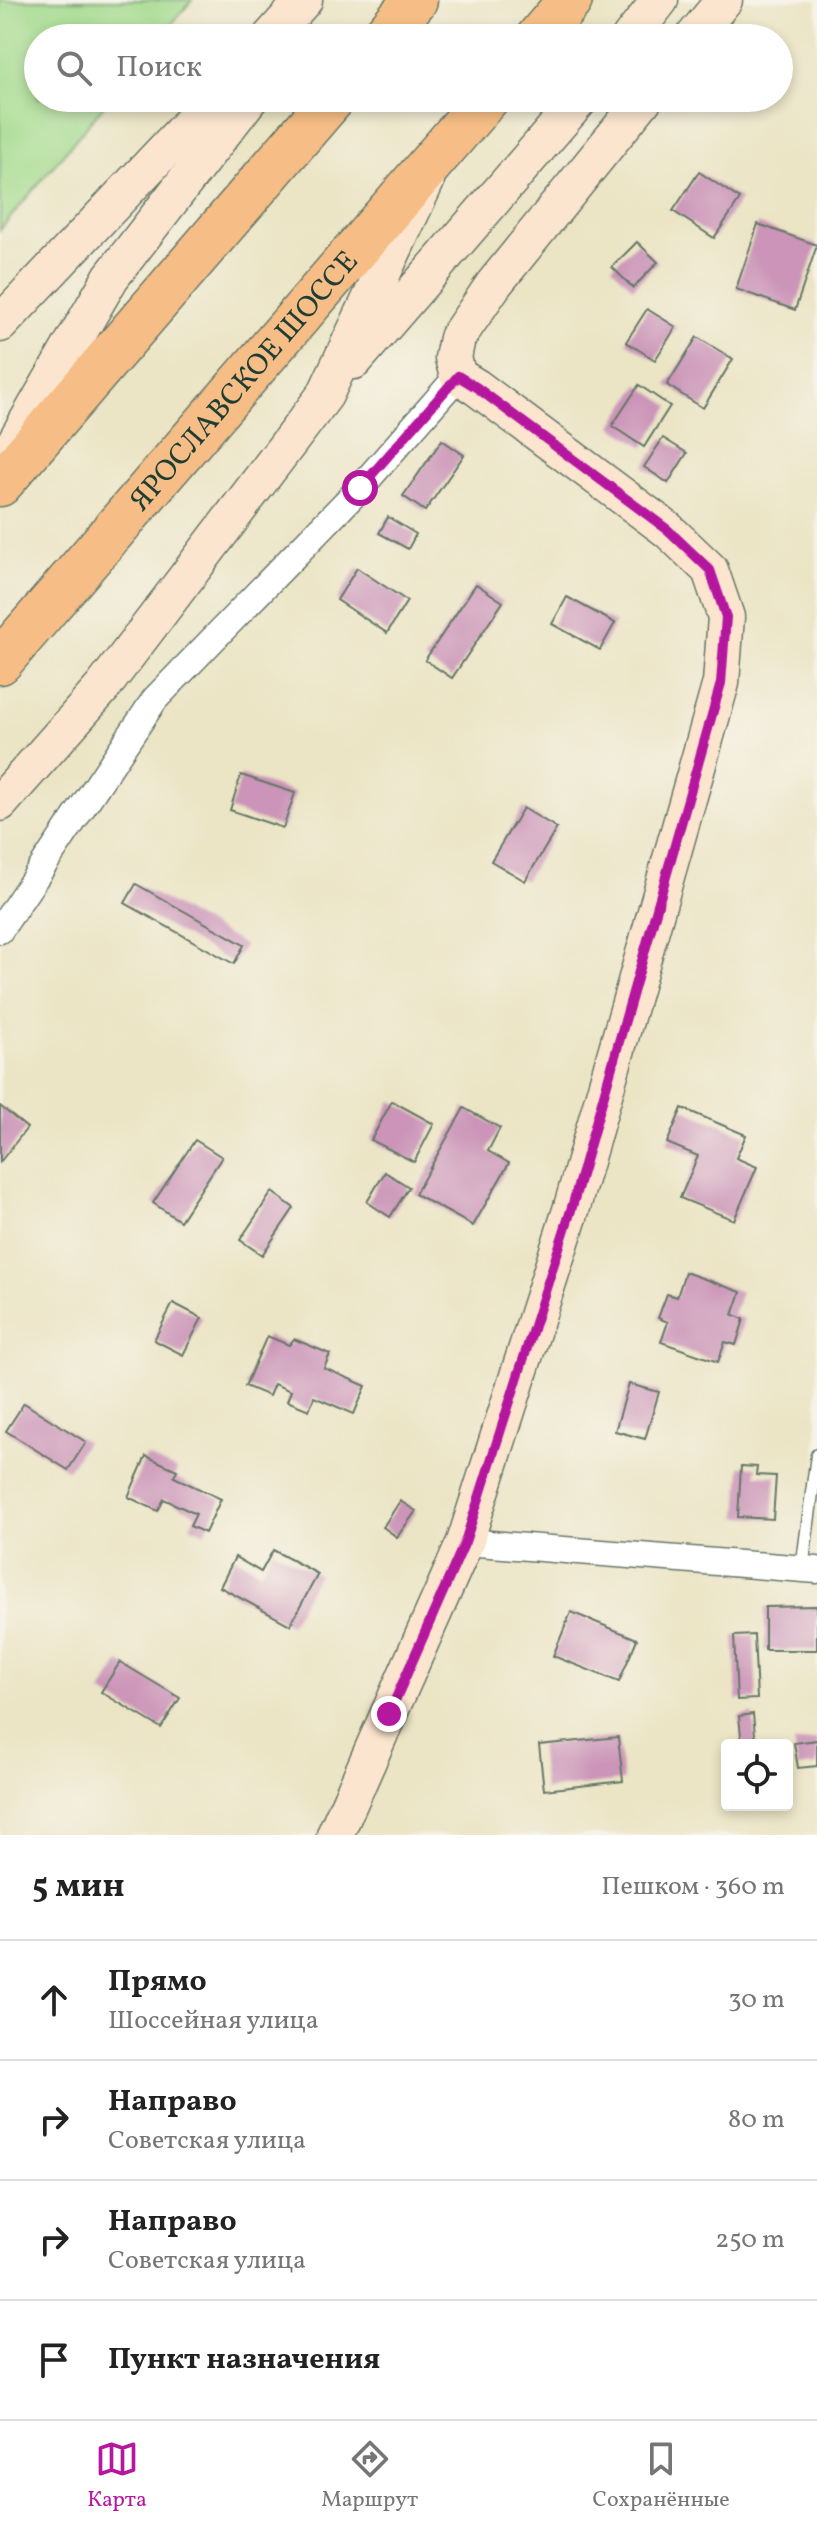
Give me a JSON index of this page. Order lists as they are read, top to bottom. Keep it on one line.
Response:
{"streets":{"highway":["ЯРОСЛАВСКОЕ ШОССЕ"]},"page":{"search":"Поиск","heading":["5 мин","Пешком · 360 m"],"list":[["Прямо","Шоссейная улица","30 m"],["Направо","Советская улица","80 m"],["Направо","Советская улица","250 m"],"Пункт назначения"],"nav":["Карта","Маршрут","Сохранённые"]}}
